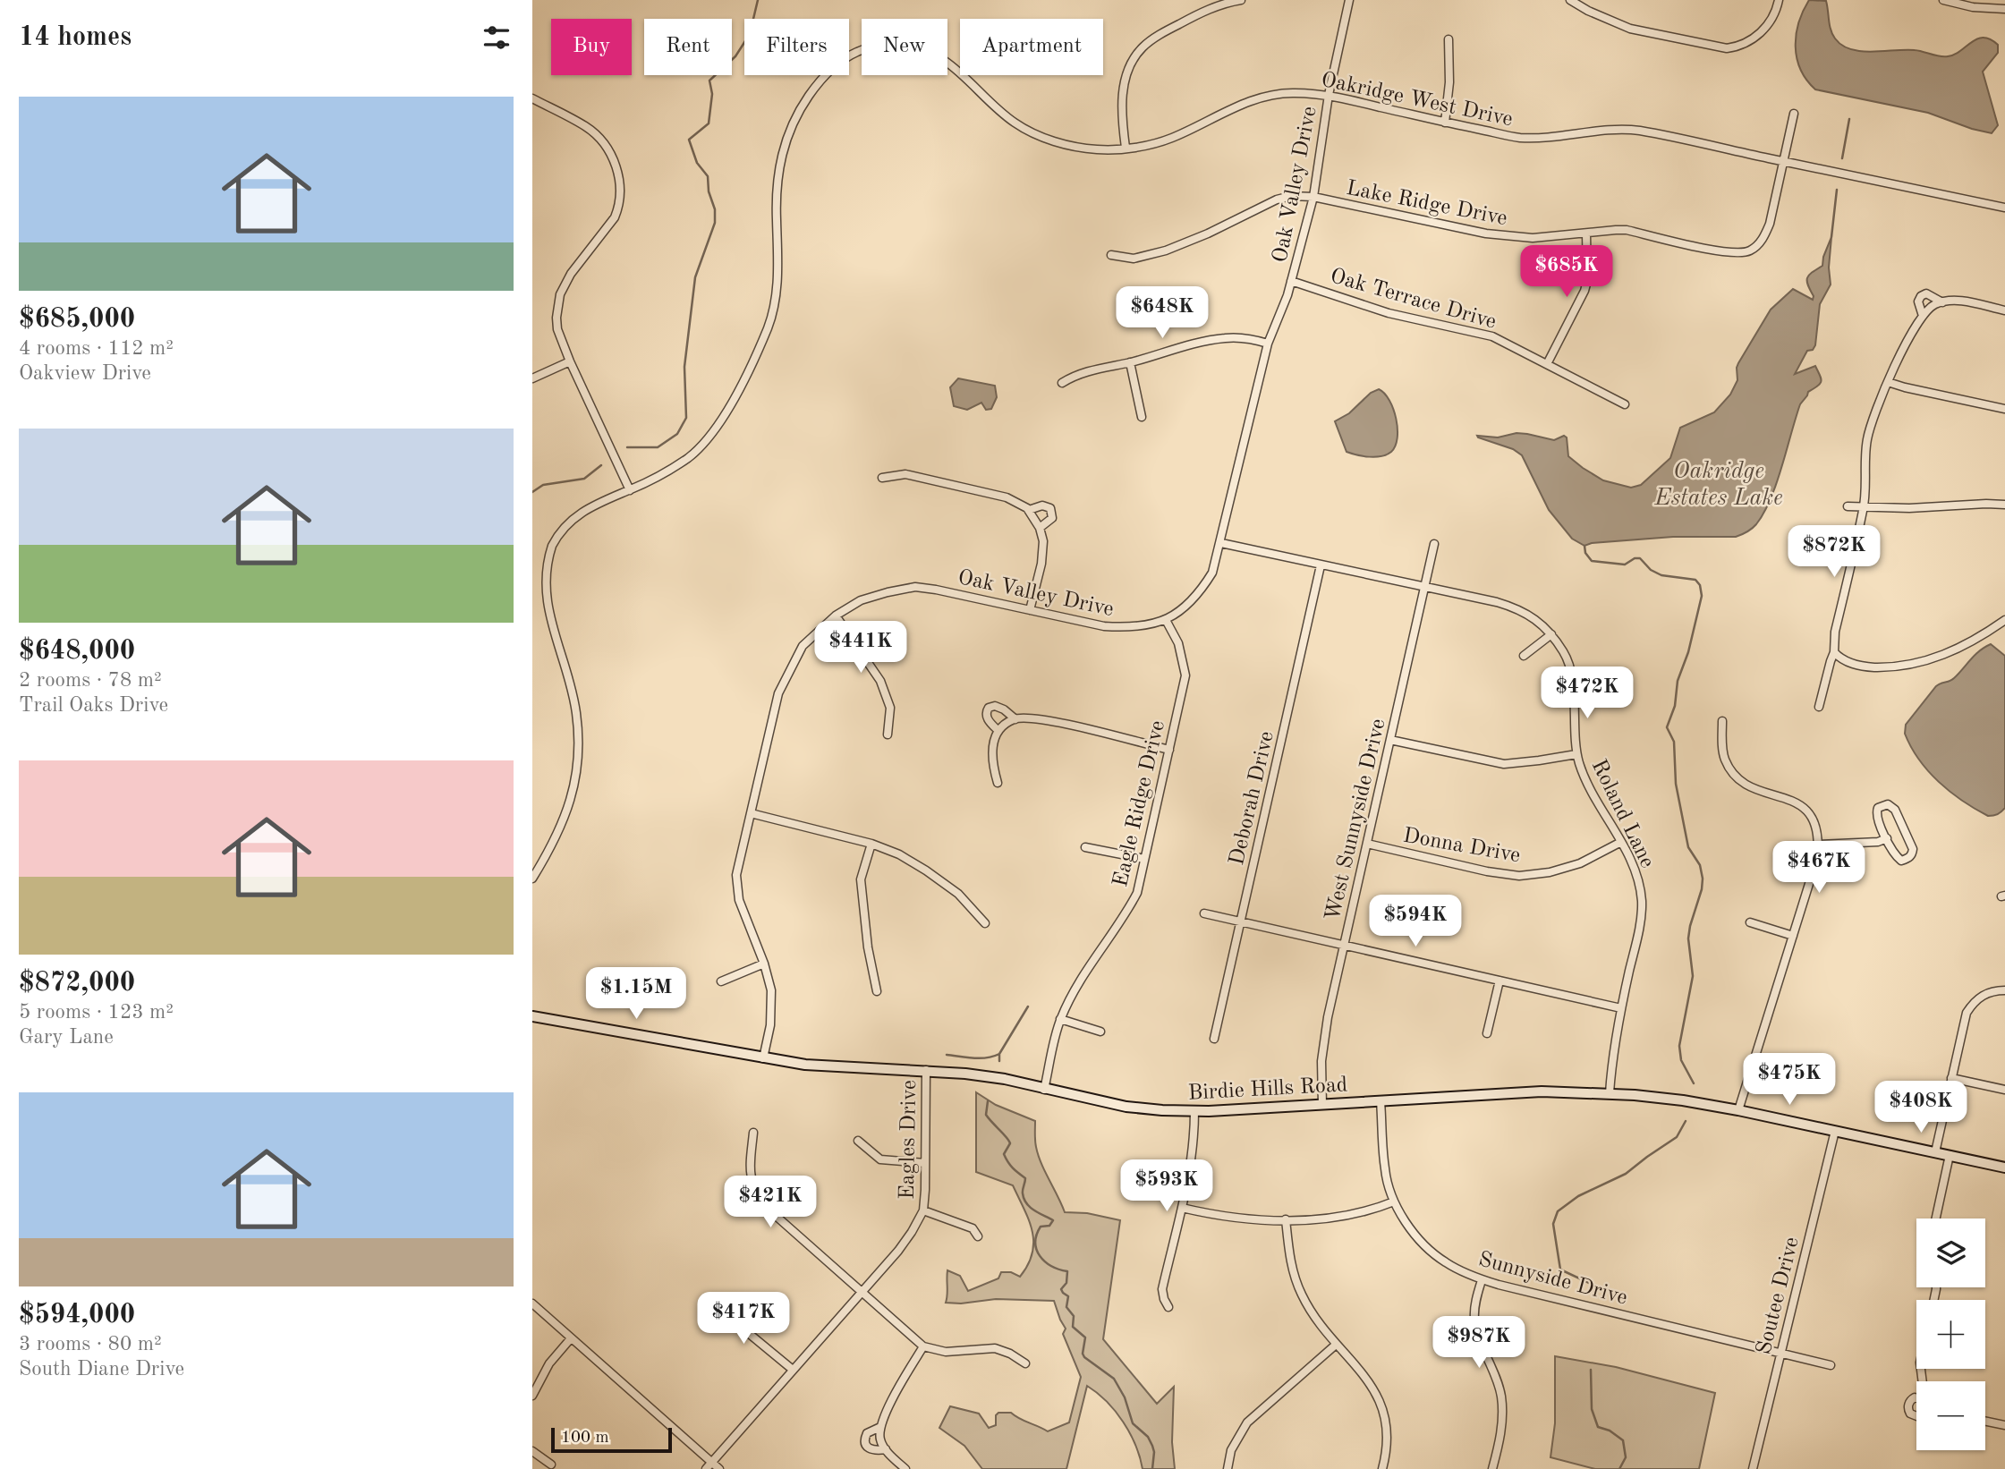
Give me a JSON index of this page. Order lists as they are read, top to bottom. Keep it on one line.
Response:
{"streets":{"main road":["Birdie Hills Road"],"street":["Oakridge West Drive","Oak Valley Drive","Lake Ridge Drive","Oak Terrace Drive","Deborah Drive","Eagle Ridge Drive","Roland Lane","West Sunnyside Drive","Donna Drive","Eagles Drive","Sunnyside Drive","Soutee Drive"]},"crossings":[["Oakridge West Drive","Oak Valley Drive"],["Oakridge West Drive","Lake Ridge Drive"],["Oak Valley Drive","Lake Ridge Drive"],["Oak Valley Drive","Oak Terrace Drive"],["Oak Valley Drive","Eagle Ridge Drive"],["Oak Valley Drive","Roland Lane"],["Oak Valley Drive","Birdie Hills Road"],["Deborah Drive","Roland Lane"],["Eagle Ridge Drive","Birdie Hills Road"],["Roland Lane","West Sunnyside Drive"],["Roland Lane","Donna Drive"],["Roland Lane","Birdie Hills Road"],["West Sunnyside Drive","Donna Drive"],["West Sunnyside Drive","Birdie Hills Road"],["Birdie Hills Road","Eagles Drive"],["Birdie Hills Road","Sunnyside Drive"],["Birdie Hills Road","Soutee Drive"],["Sunnyside Drive","Soutee Drive"]],"water":["Oakridge Estates Lake"],"scale_bar":"100 m","page":{"heading":"14 homes","chip":["Buy","Rent","Filters","New","Apartment"],"list":[{"name":"$685,000","note":"4 rooms · 112 m² · Oakview Drive"},{"name":"$648,000","note":"2 rooms · 78 m² · Trail Oaks Drive"},{"name":"$872,000","note":"5 rooms · 123 m² · Gary Lane"},{"name":"$594,000","note":"3 rooms · 80 m² · South Diane Drive"}],"price":["$685K","$648K","$872K","$441K","$472K","$467K","$594K","$1.15M","$475K","$408K","$593K","$421K","$417K","$987K"],"map_buttons":["+","−"],"scale":"100 m"}}
